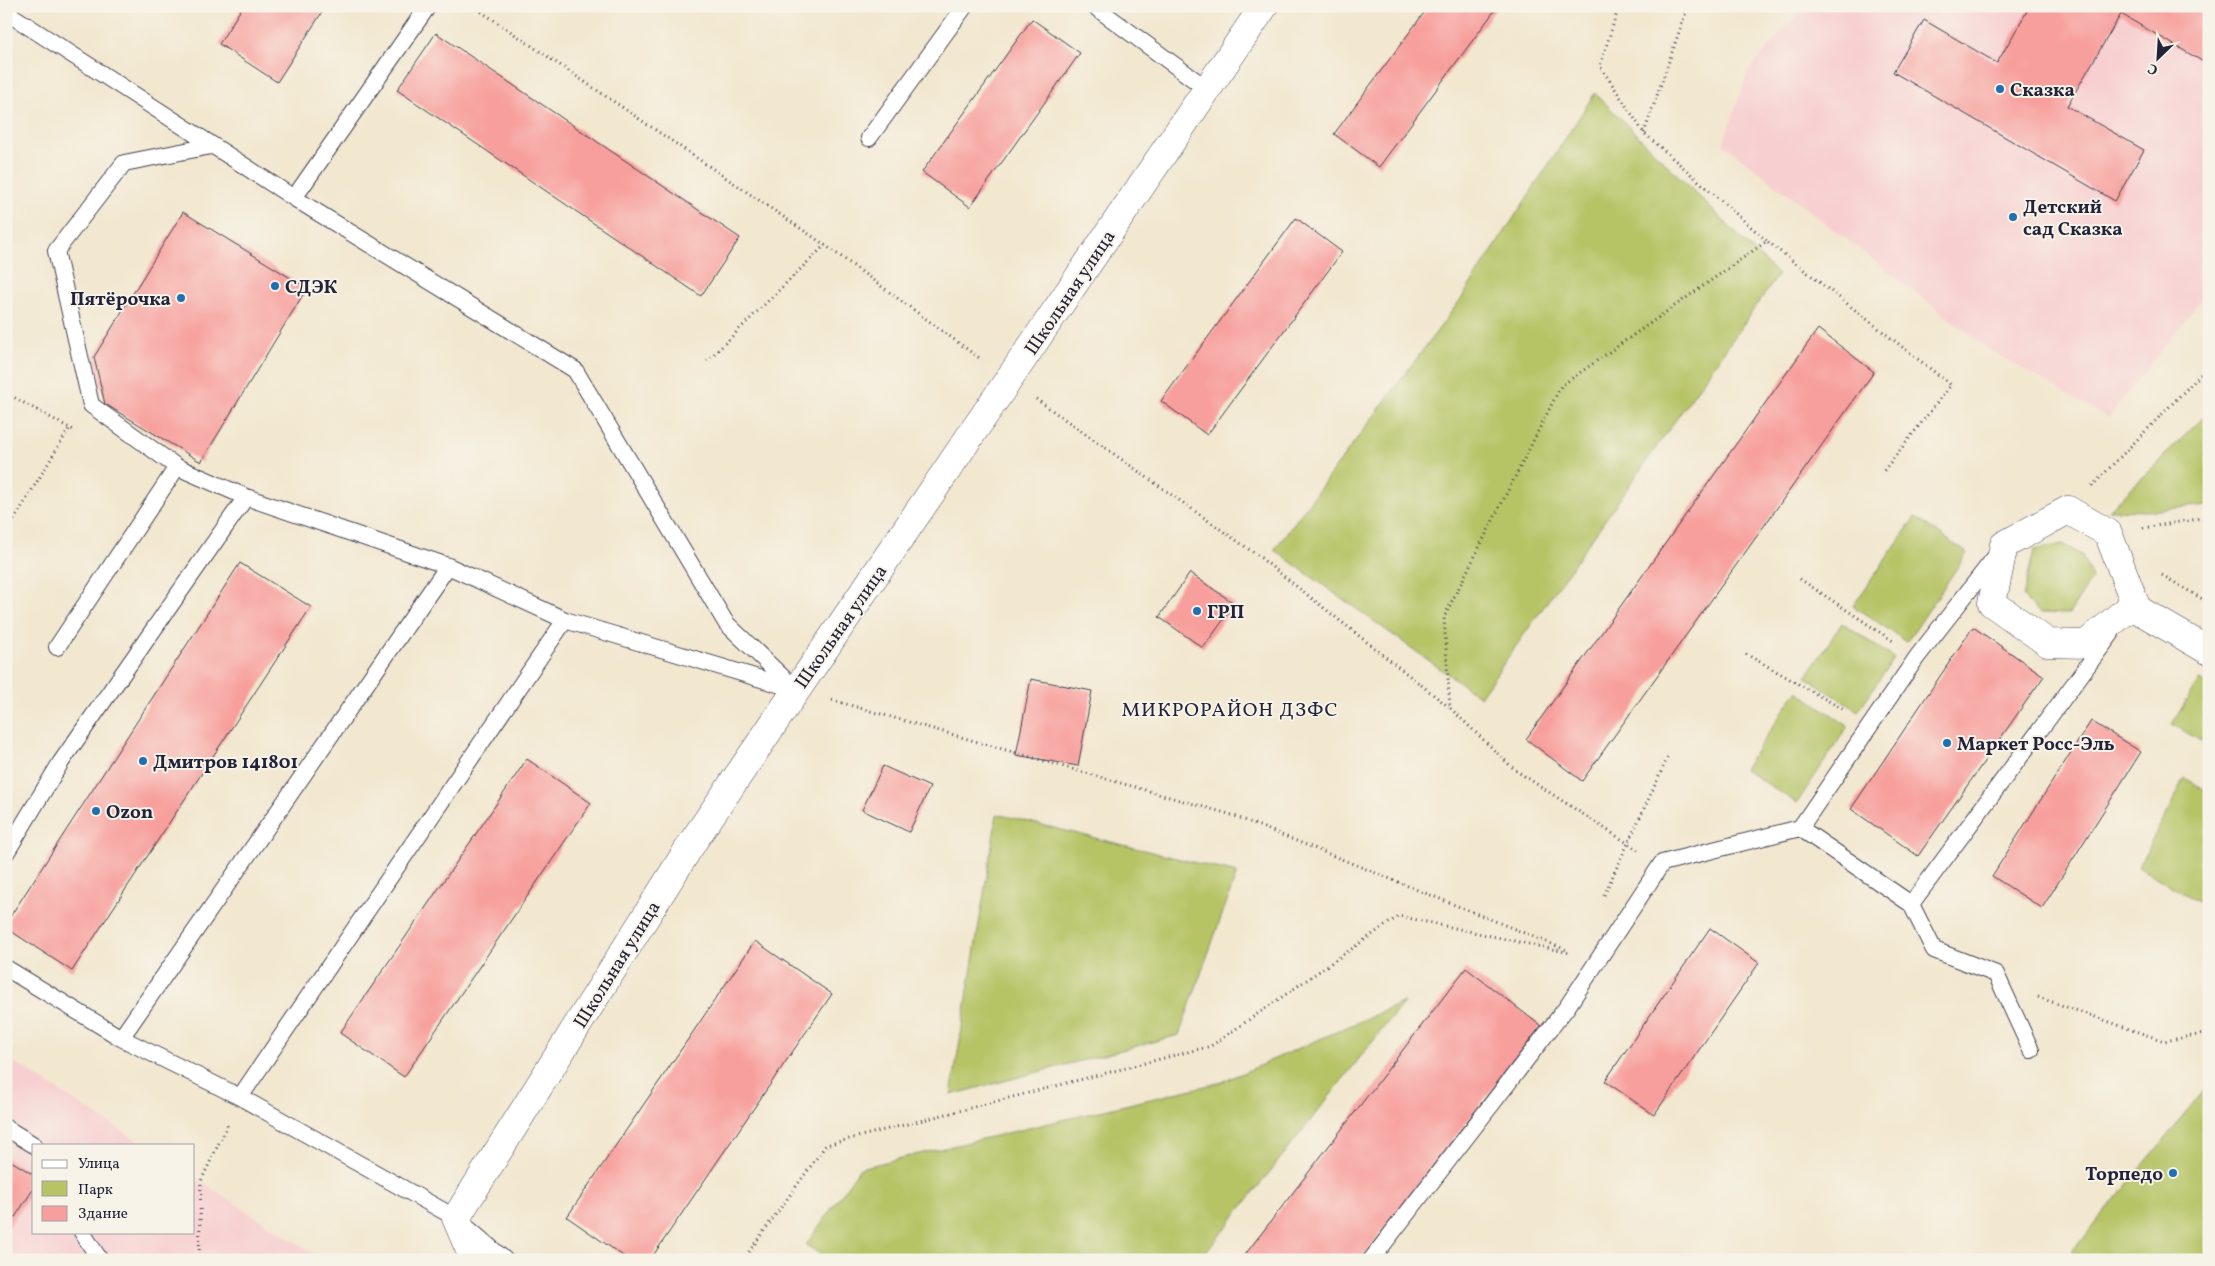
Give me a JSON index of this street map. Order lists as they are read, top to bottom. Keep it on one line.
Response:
{"streets":{"street":["Школьная улица"]},"districts":["МИКРОРАЙОН ДЗФС"],"places":["Сказка","Детский сад Сказка","СДЭК","Пятёрочка","ГРП","Маркет Росс-Эль","Дмитров 141801","Ozon","Торпедо"],"legend":["Улица","Парк","Здание"],"north":"bottom left"}
